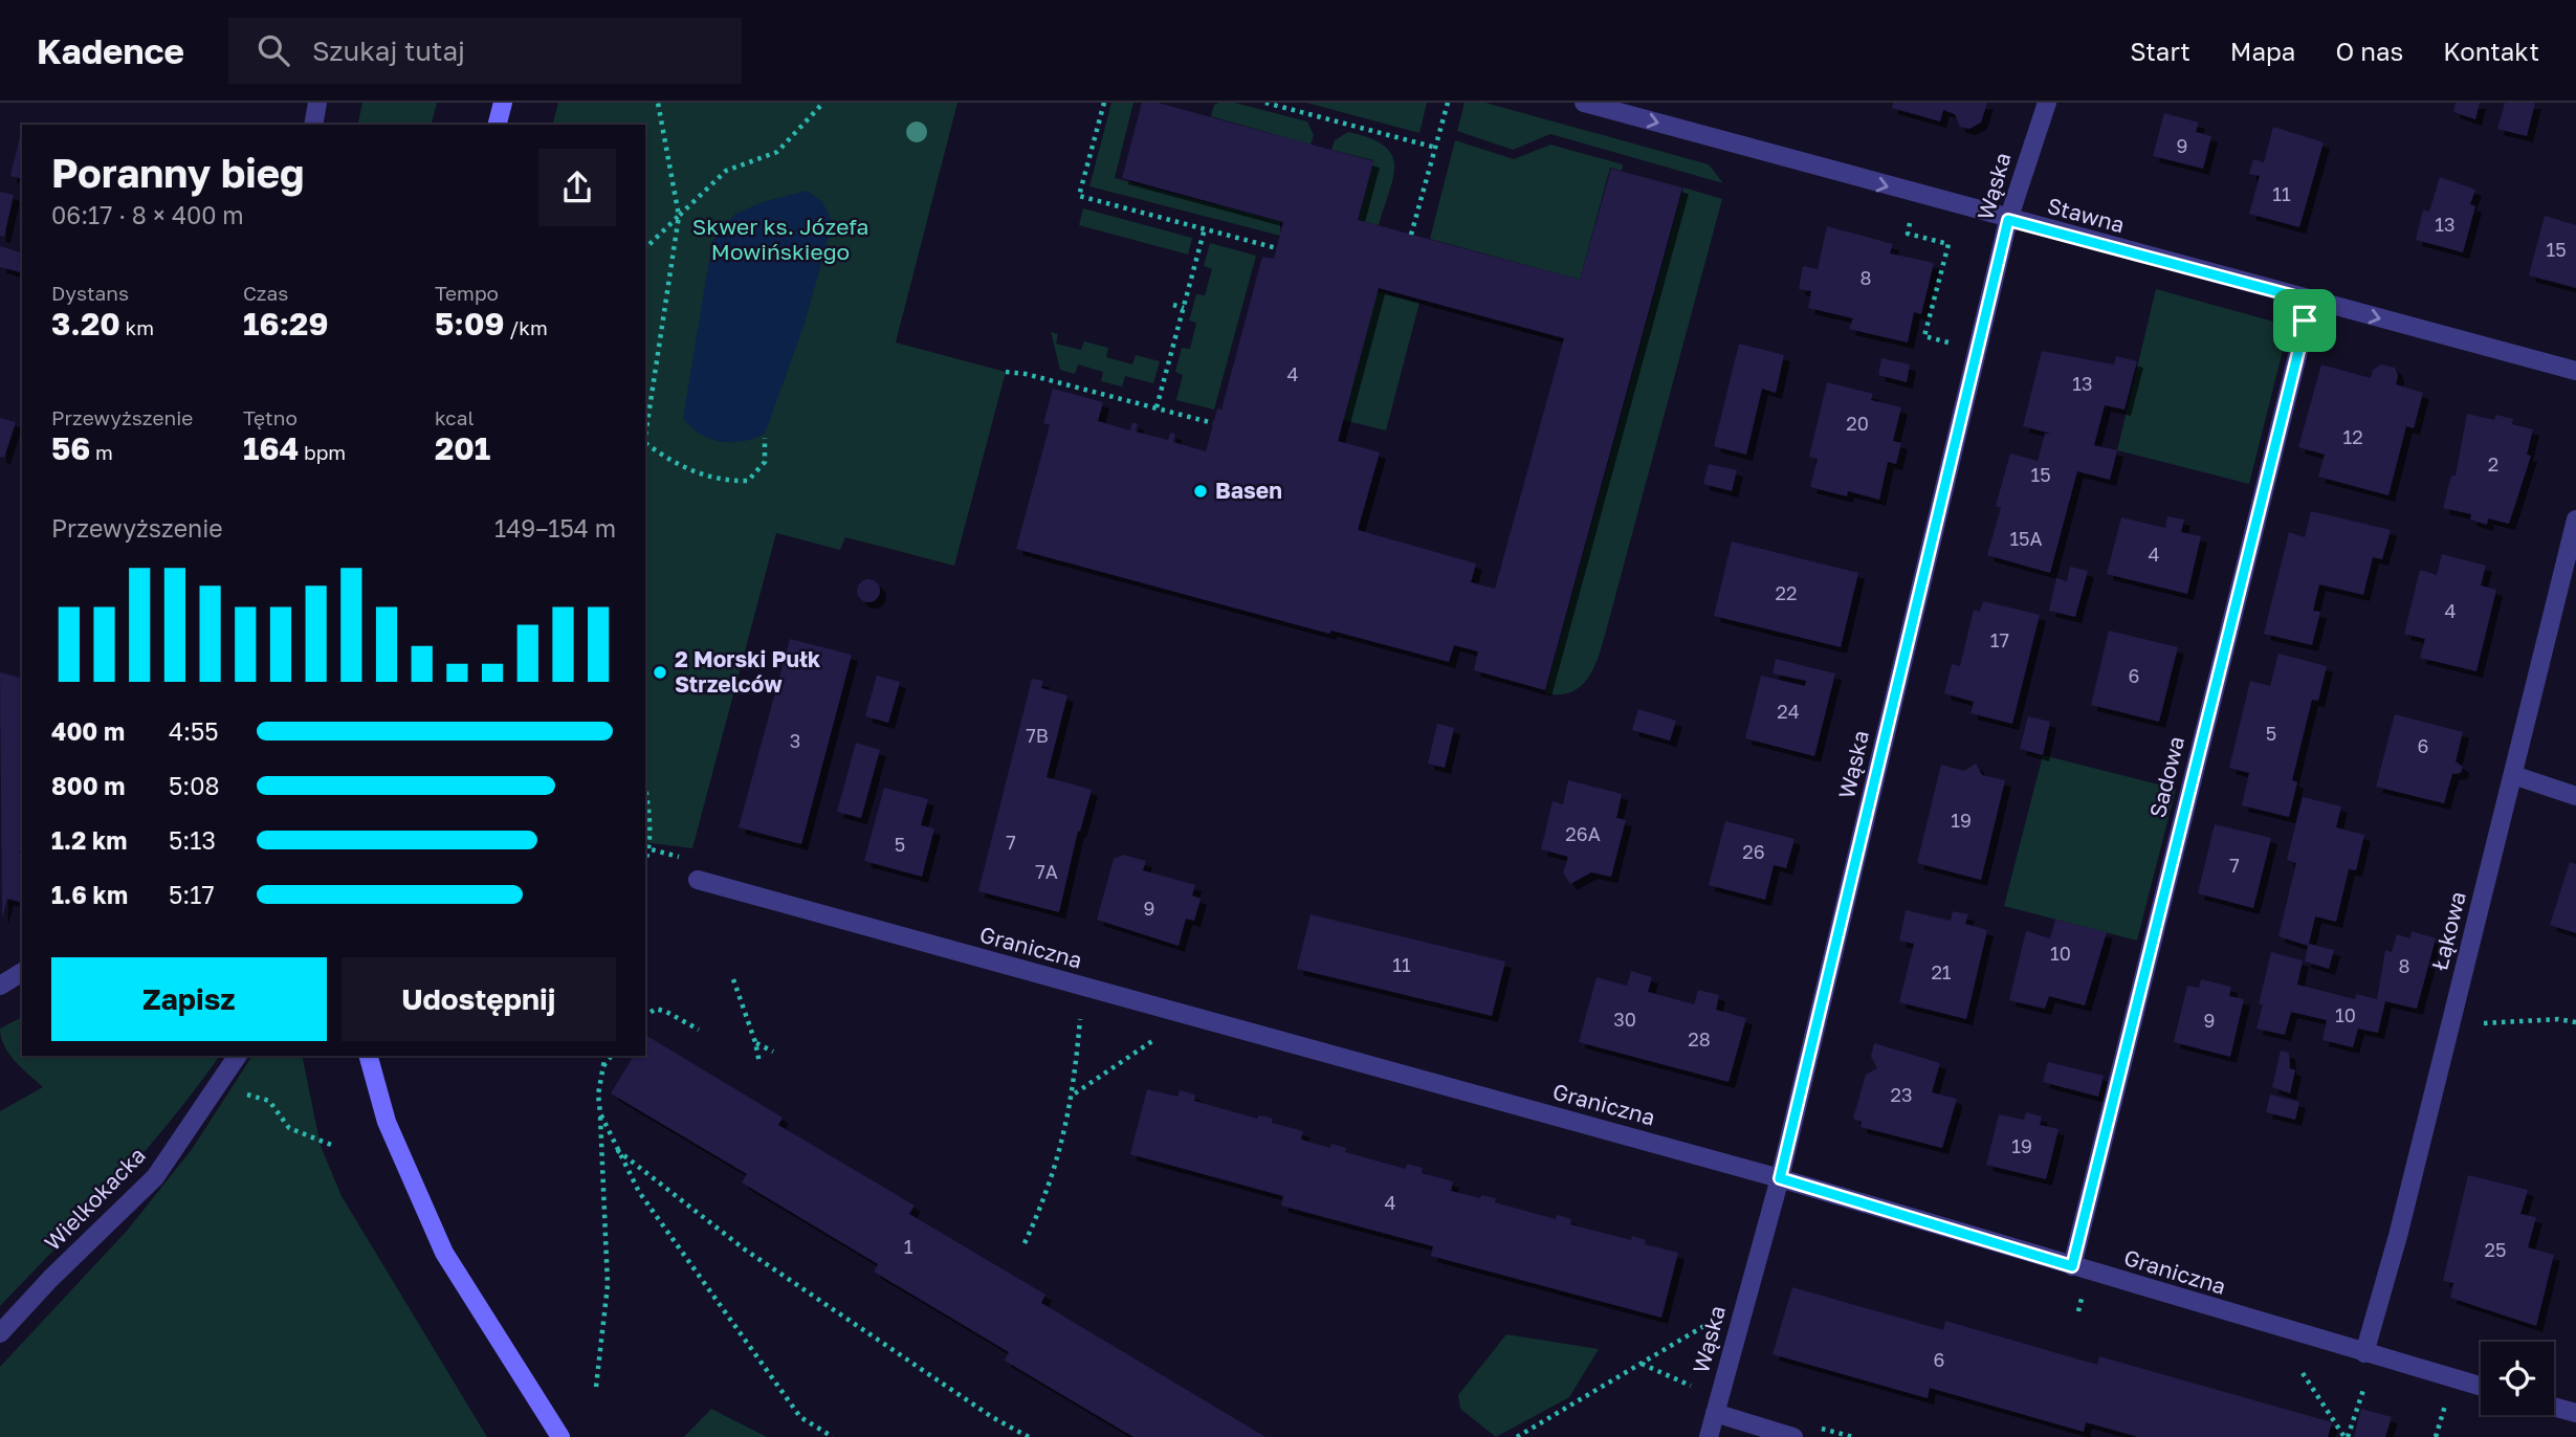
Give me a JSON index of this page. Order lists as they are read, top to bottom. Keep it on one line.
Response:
{"streets":{"street":["Wąska","Stawna","Sadowa","Łąkowa","Graniczna","Wielkokacka"]},"crossings":[["Wąska","Stawna"],["Wąska","Graniczna"],["Stawna","Sadowa"],["Sadowa","Graniczna"],["Łąkowa","Graniczna"]],"one_way":["Stawna"],"parks":["Skwer ks. Józefa Mowińskiego"],"places":["Basen","2 Morski Pułk Strzelców"],"house_numbers":["9","11","13","15","8","4","13","20","12","2","15","15A","4","22","4","17","6","24","5","7B","3","6","19","26A","7","5","26","7","7A","9","10","11","8","21","10","30","9","28","23","19","4","1","25","6"],"page":{"header":"Kadence","search":"Szukaj tutaj","nav":["Start","Mapa","O nas","Kontakt"],"heading":["Poranny bieg","06:17 · 8 × 400 m"],"stats":[["Dystans","3.20 km"],["Czas","16:29"],["Tempo","5:09 /km"],["Przewyższenie","56 m"],["Tętno","164 bpm"],["kcal","201"]],"chart":["Przewyższenie","149–154 m"],"list":[{"name":"400 m","note":"4:55"},{"name":"800 m","note":"5:08"},{"name":"1.2 km","note":"5:13"},{"name":"1.6 km","note":"5:17"}],"buttons":["Zapisz","Udostępnij"]}}
